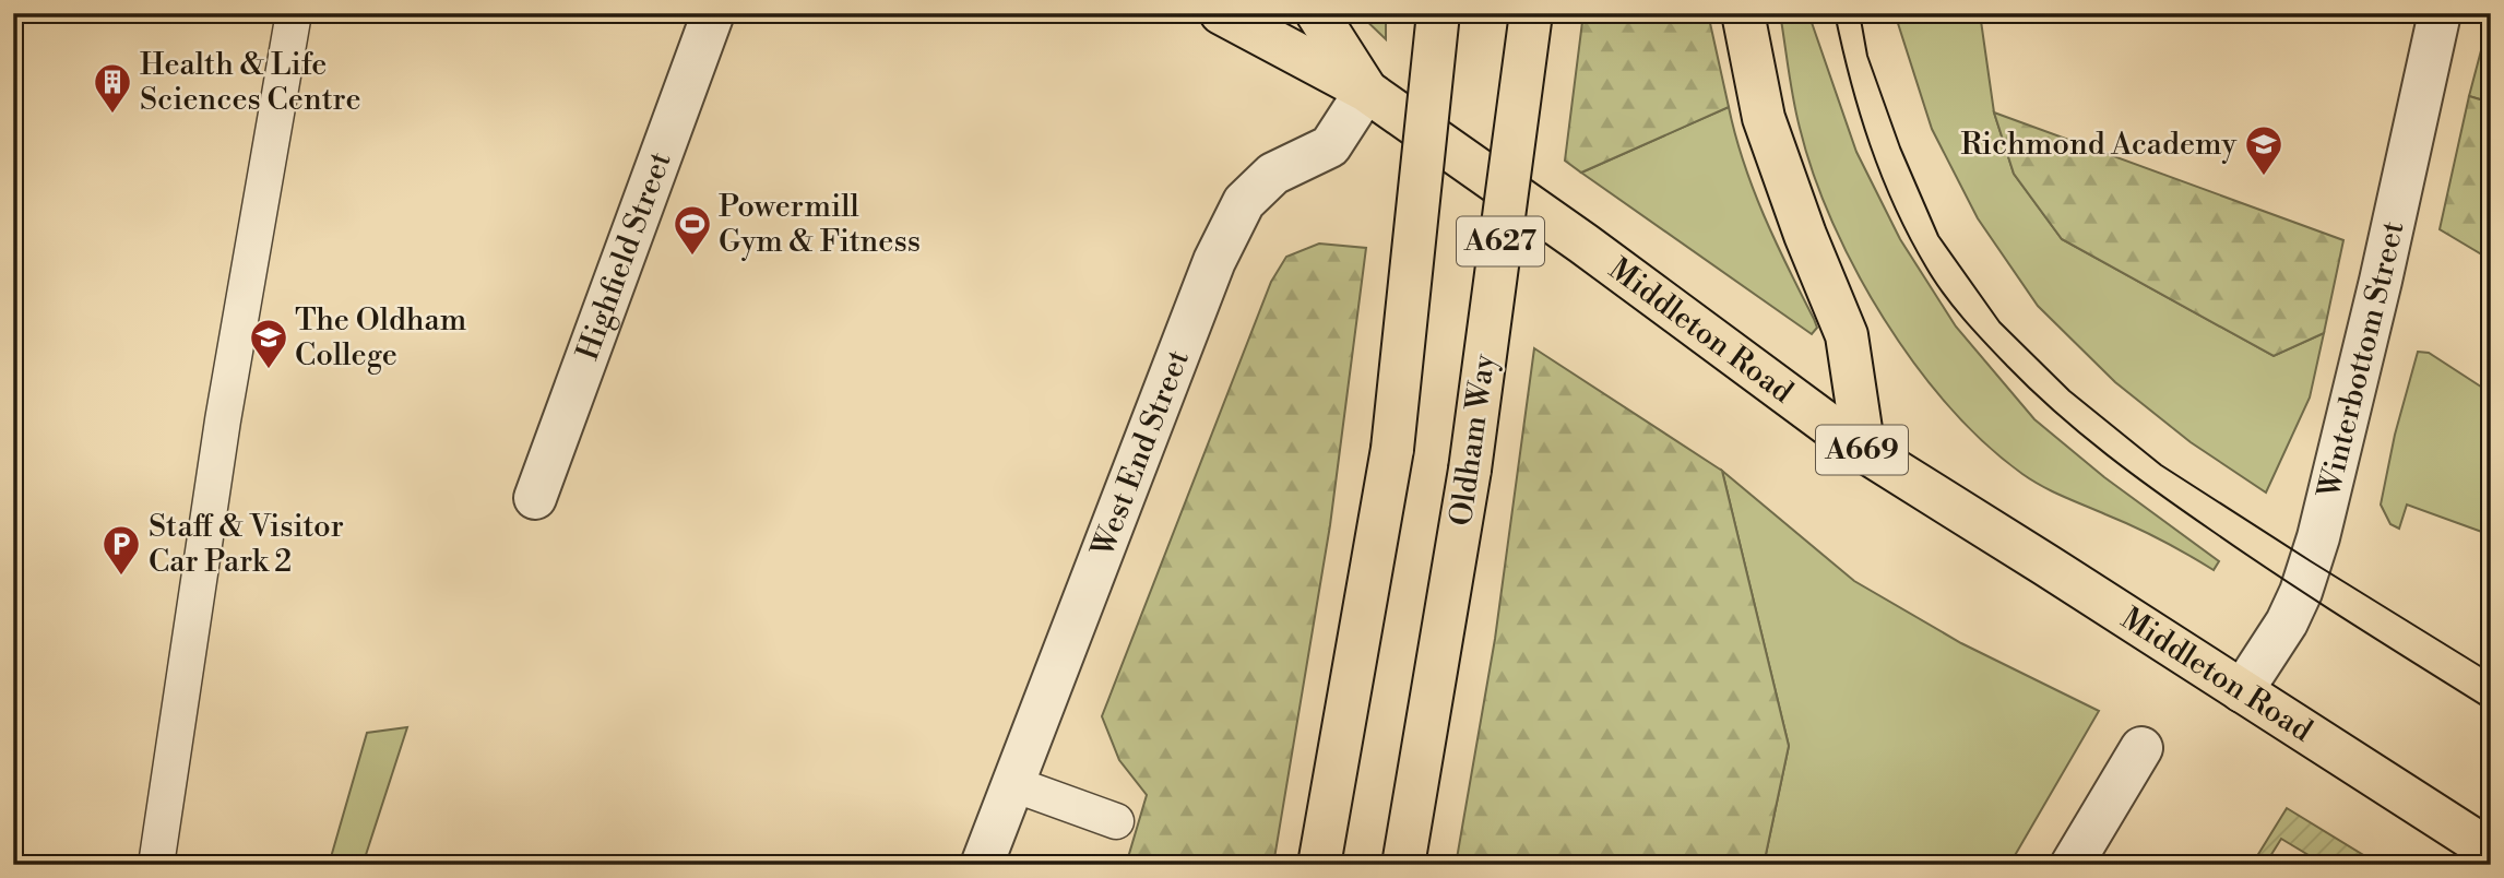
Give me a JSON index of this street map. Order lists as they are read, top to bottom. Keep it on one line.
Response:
{"streets":{"main road":["A627","Middleton Road","Oldham Way","A669"],"street":["Highfield Street","Winterbottom Street","West End Street"]},"crossings":[["Middleton Road","Winterbottom Street"],["Middleton Road","A669"],["Middleton Road","West End Street"],["A669","West End Street"]],"places":{"building":["Health & Life Sciences Centre"],"school or university":["Richmond Academy","The Oldham College"],"sports":["Powermill Gym & Fitness"],"parking":["Staff & Visitor Car Park 2"]}}
